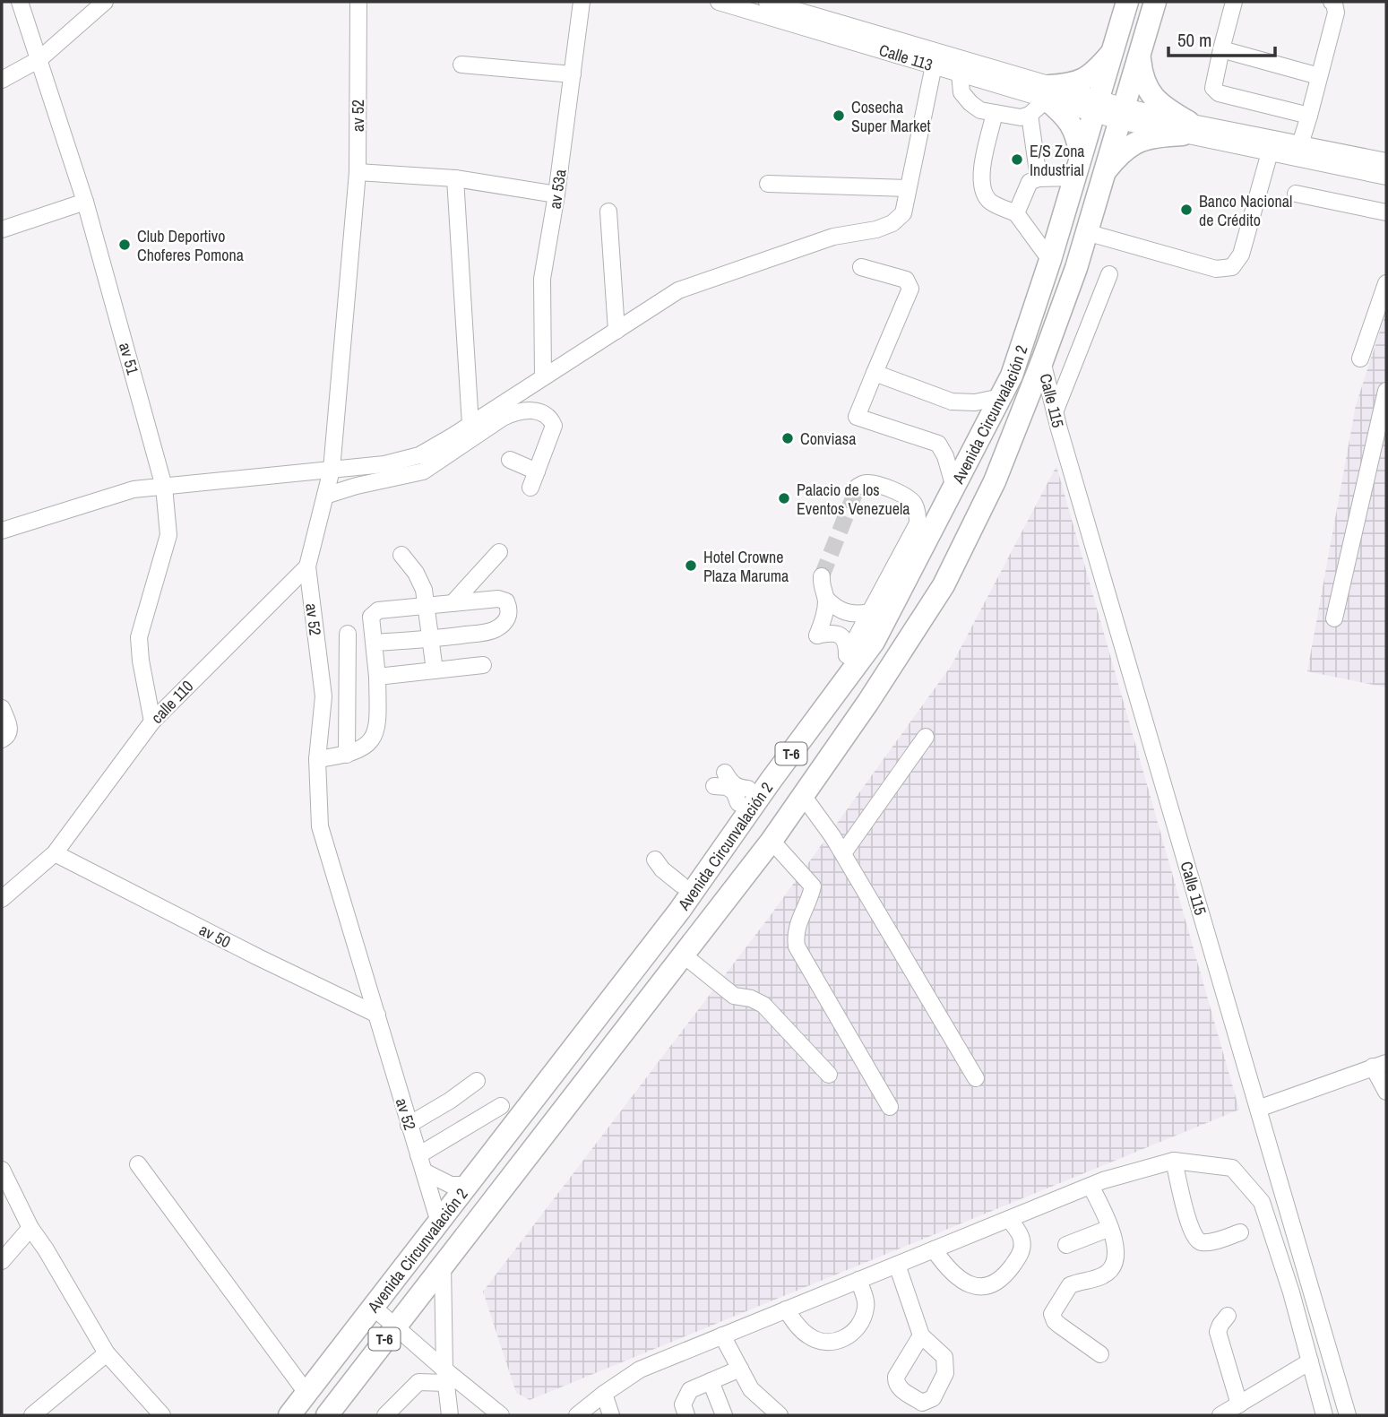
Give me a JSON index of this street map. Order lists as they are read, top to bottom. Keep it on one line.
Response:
{"streets":{"highway":["Avenida Circunvalación 2","T-6"],"street":["Calle 113","av 52","av 53a","av 51","Calle 115","calle 110","av 50"]},"crossings":[["Calle 113","Avenida Circunvalación 2"],["Calle 113","T-6"],["av 52","Avenida Circunvalación 2"],["av 52","calle 110"],["av 52","av 50"],["av 51","calle 110"],["Calle 115","Avenida Circunvalación 2"],["Avenida Circunvalación 2","T-6"],["calle 110","av 50"]],"places":["Cosecha Super Market","E/S Zona Industrial","Banco Nacional de Crédito","Club Deportivo Choferes Pomona","Conviasa","Palacio de los Eventos Venezuela","Hotel Crowne Plaza Maruma"],"scale_bar":"50 m"}
